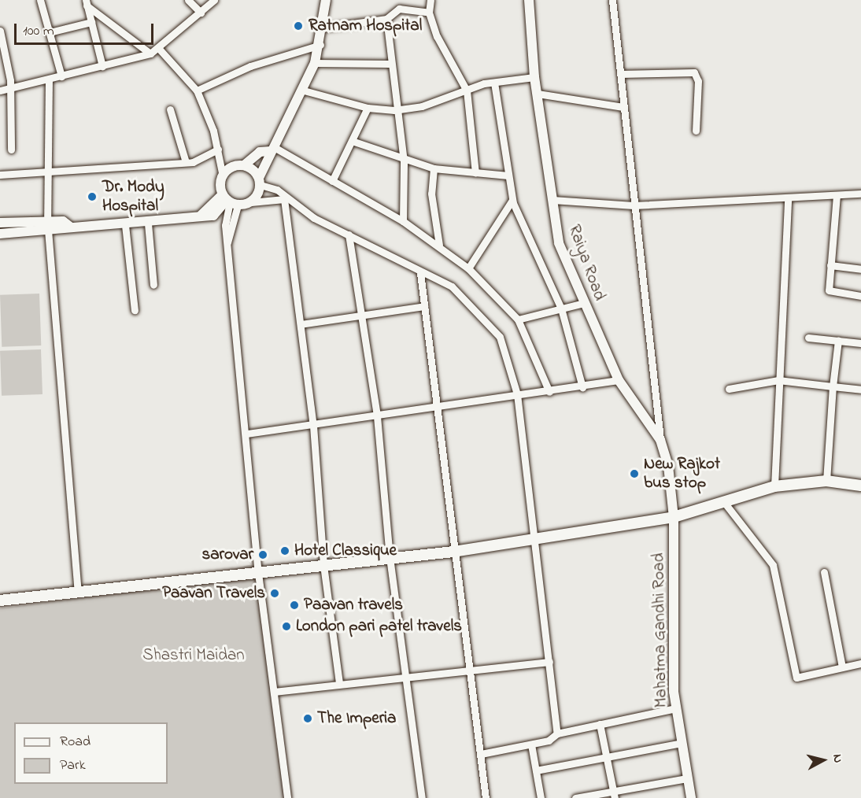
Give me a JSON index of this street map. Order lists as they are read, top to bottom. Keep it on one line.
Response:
{"streets":{"street":["Raiya Road","Mahatma Gandhi Road"]},"crossings":[["Raiya Road","Mahatma Gandhi Road"]],"parks":["Shastri Maidan"],"places":["Ratnam Hospital","Dr. Mody Hospital","New Rajkot bus stop","Hotel Classique","sarovar","Paavan Travels","Paavan travels","London pari patel travels","The Imperia"],"legend":["Road","Park"],"scale_bar":"100 m","north":"right"}
